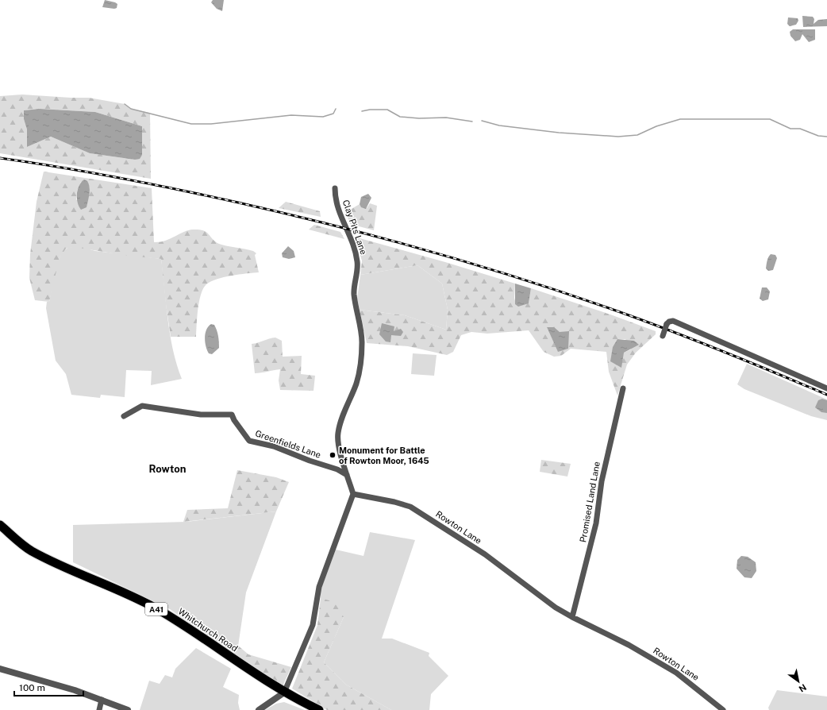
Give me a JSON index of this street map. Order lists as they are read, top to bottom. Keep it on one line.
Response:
{"streets":{"highway":["A41","Whitchurch Road"],"street":["Clay Pits Lane","Greenfields Lane","Promised Land Lane","Rowton Lane"]},"crossings":[["Clay Pits Lane","Greenfields Lane"],["Clay Pits Lane","Rowton Lane"],["Promised Land Lane","Rowton Lane"]],"districts":["Rowton"],"places":["Monument for Battle of Rowton Moor, 1645"],"scale_bar":"100 m","north":"bottom right"}
